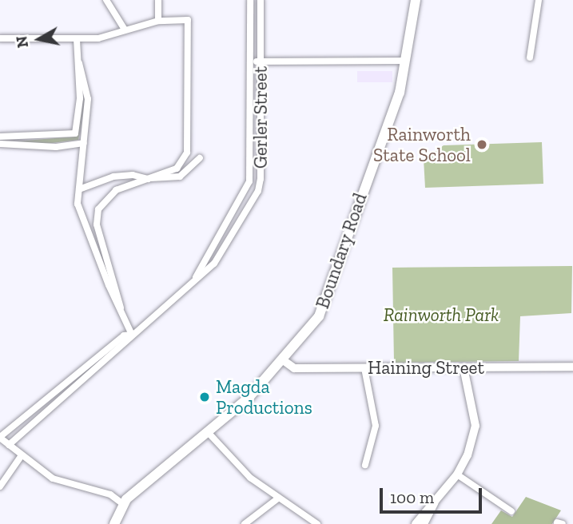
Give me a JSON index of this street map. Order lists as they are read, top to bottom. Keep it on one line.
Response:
{"streets":{"main road":["Boundary Road"],"street":["Gerler Street","Haining Street"]},"crossings":[["Boundary Road","Haining Street"]],"parks":["Rainworth Park"],"places":["Rainworth State School","Magda Productions"],"scale_bar":"100 m","north":"left"}
